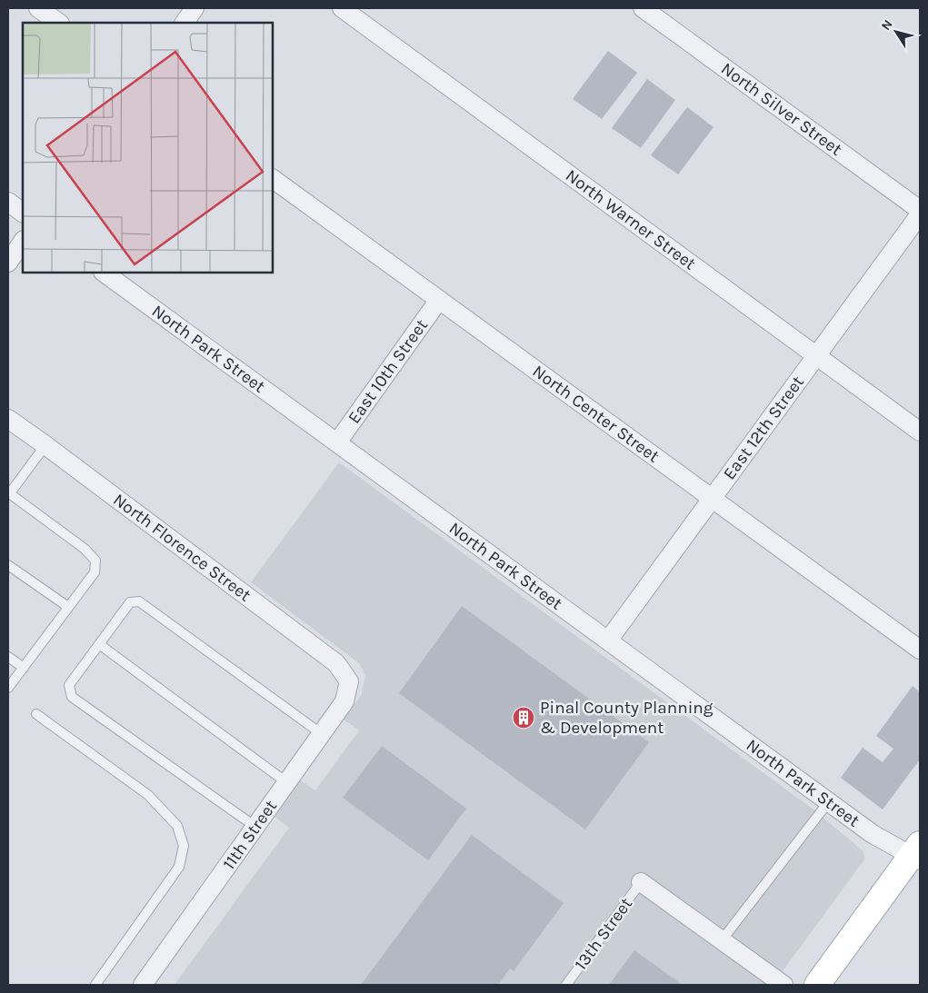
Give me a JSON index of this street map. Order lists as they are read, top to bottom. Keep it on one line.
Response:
{"streets":{"street":["North Silver Street","North Warner Street","North Park Street","East 10th Street","North Center Street","East 12th Street","North Florence Street","11th Street"],"lane":["13th Street"]},"crossings":[["North Warner Street","East 12th Street"],["North Park Street","East 10th Street"],["North Park Street","East 12th Street"],["East 10th Street","North Center Street"],["North Center Street","East 12th Street"],["North Florence Street","11th Street"]],"places":{"building":["Pinal County Planning & Development"]},"north":"top left"}
